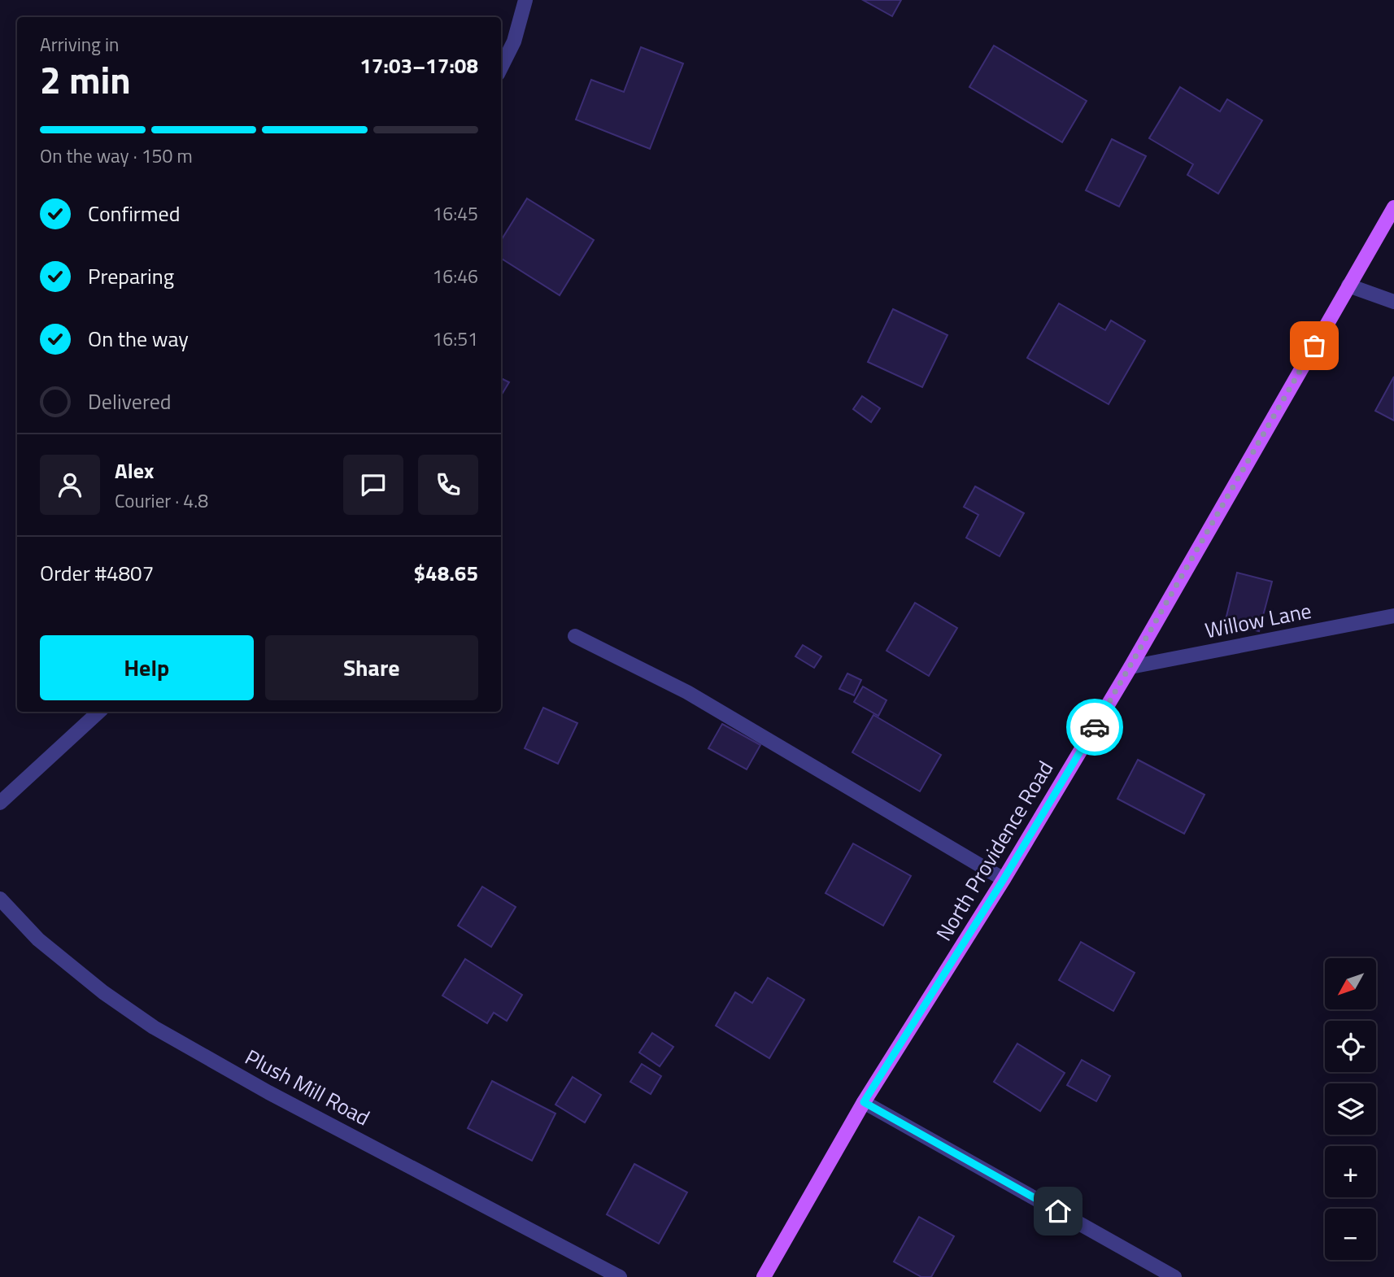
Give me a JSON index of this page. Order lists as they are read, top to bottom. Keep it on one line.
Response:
{"streets":{"main road":["North Providence Road"],"street":["Willow Lane","Plush Mill Road"]},"crossings":[["Willow Lane","North Providence Road"]],"north":"bottom left","page":{"heading":["2 min","Arriving in","17:03–17:08"],"panel":["Alex","Courier · 4.8","Order #4807","$48.65"],"bar":"On the way · 150 m","list":[["Confirmed","16:45"],["Preparing","16:46"],["On the way","16:51"],"Delivered"],"buttons":["Help","Share"],"map_buttons":["+","−"]}}
